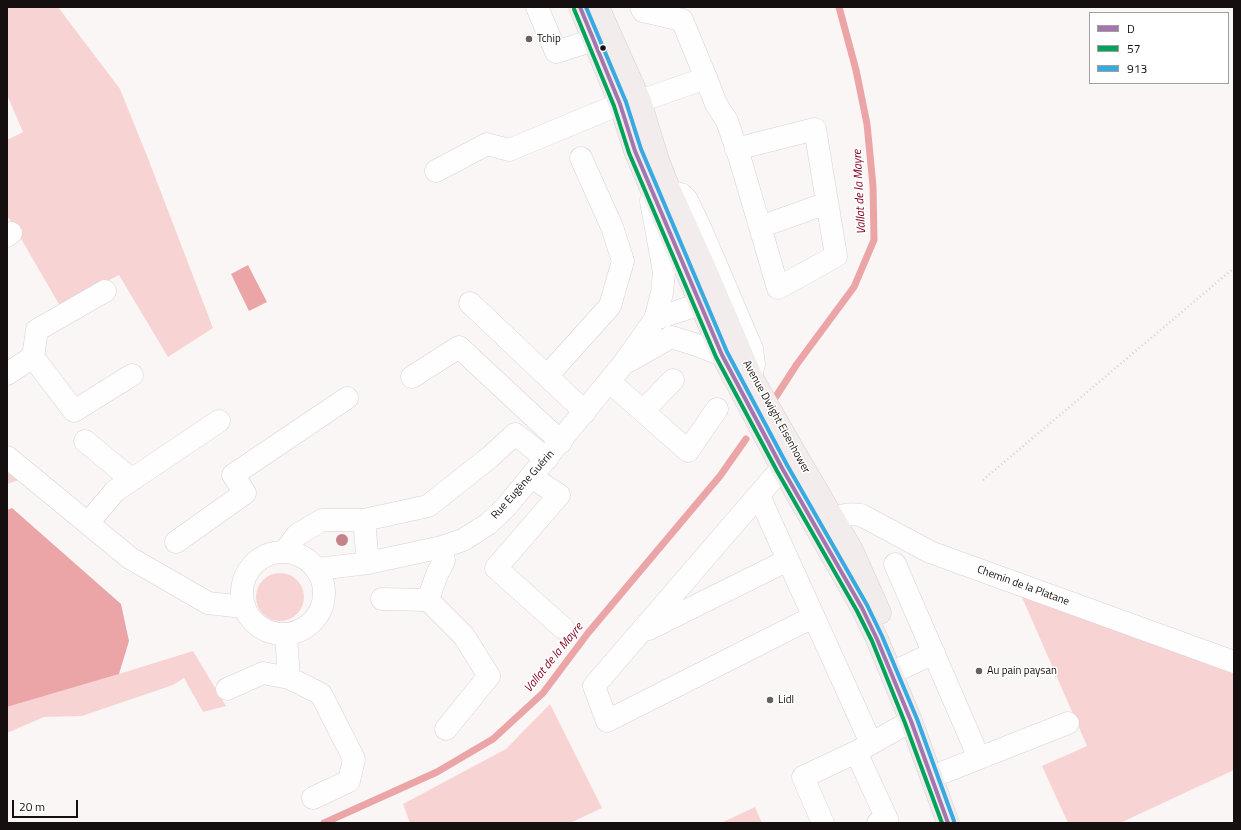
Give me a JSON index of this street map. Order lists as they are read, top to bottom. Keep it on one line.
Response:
{"streets":{"main road":["Avenue Dwight Eisenhower"],"street":["Rue Eugène Guérin","Chemin de la Platane"]},"crossings":[["Avenue Dwight Eisenhower","Rue Eugène Guérin"],["Avenue Dwight Eisenhower","Chemin de la Platane"]],"water":["Vallat de la Mayre"],"places":["Tchip","Au pain paysan","Lidl"],"lines":["transit line D","transit line 913","transit line 57"],"legend":["D","57","913"],"scale_bar":"20 m"}
